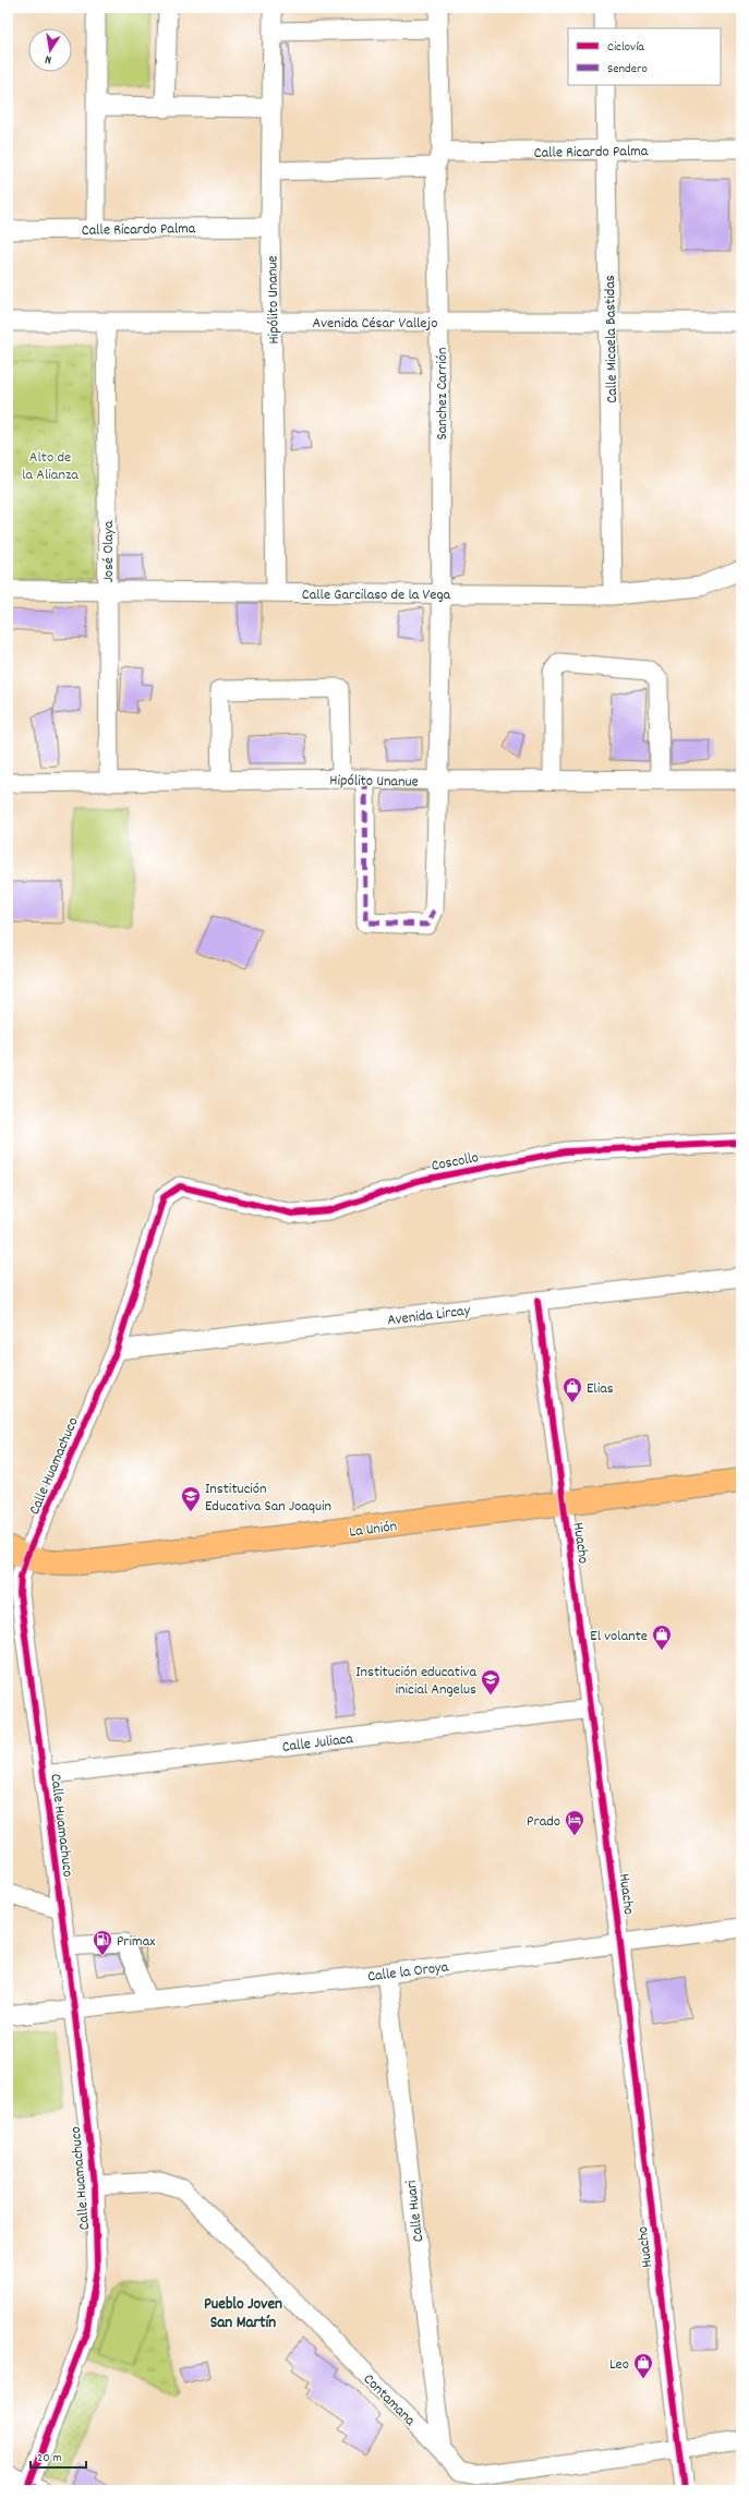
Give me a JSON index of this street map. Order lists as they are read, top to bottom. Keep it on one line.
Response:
{"streets":{"main road":["La Unión"],"street":["Calle Ricardo Palma","Hipólito Unanue","Avenida César Vallejo","Calle Micaela Bastidas","Sanchez Carrión","José Olaya","Calle Garcilaso de la Vega","Coscollo","Avenida Lircay","Calle Huamachuco","Huacho","Calle Juliaca","Calle la Oroya","Calle Huari","Contamana"]},"crossings":[["Calle Ricardo Palma","Hipólito Unanue"],["Calle Ricardo Palma","Calle Micaela Bastidas"],["Calle Ricardo Palma","Sanchez Carrión"],["Hipólito Unanue","Avenida César Vallejo"],["Hipólito Unanue","Sanchez Carrión"],["Hipólito Unanue","José Olaya"],["Hipólito Unanue","Calle Garcilaso de la Vega"],["Avenida César Vallejo","Calle Micaela Bastidas"],["Avenida César Vallejo","Sanchez Carrión"],["Avenida César Vallejo","José Olaya"],["Calle Micaela Bastidas","Calle Garcilaso de la Vega"],["Sanchez Carrión","Calle Garcilaso de la Vega"],["José Olaya","Calle Garcilaso de la Vega"],["Coscollo","Calle Huamachuco"],["Avenida Lircay","Calle Huamachuco"],["Avenida Lircay","Huacho"],["Calle Huamachuco","La Unión"],["Calle Huamachuco","Calle Juliaca"],["Calle Huamachuco","Calle la Oroya"],["Calle Huamachuco","Contamana"],["La Unión","Huacho"],["Huacho","Calle Juliaca"],["Huacho","Calle la Oroya"],["Huacho","Contamana"],["Calle la Oroya","Calle Huari"],["Calle Huari","Contamana"]],"districts":["Pueblo Joven San Martín"],"parks":["Alto de la Alianza"],"places":{"shop":["Elias","El volante","Leo"],"school or university":["Institución Educativa San Joaquin","Institución educativa inicial Angelus"],"hotel":["Prado"],"fuel station":["Primax"]},"legend":["Ciclovía","Sendero"],"scale_bar":"20 m","north":"bottom"}
